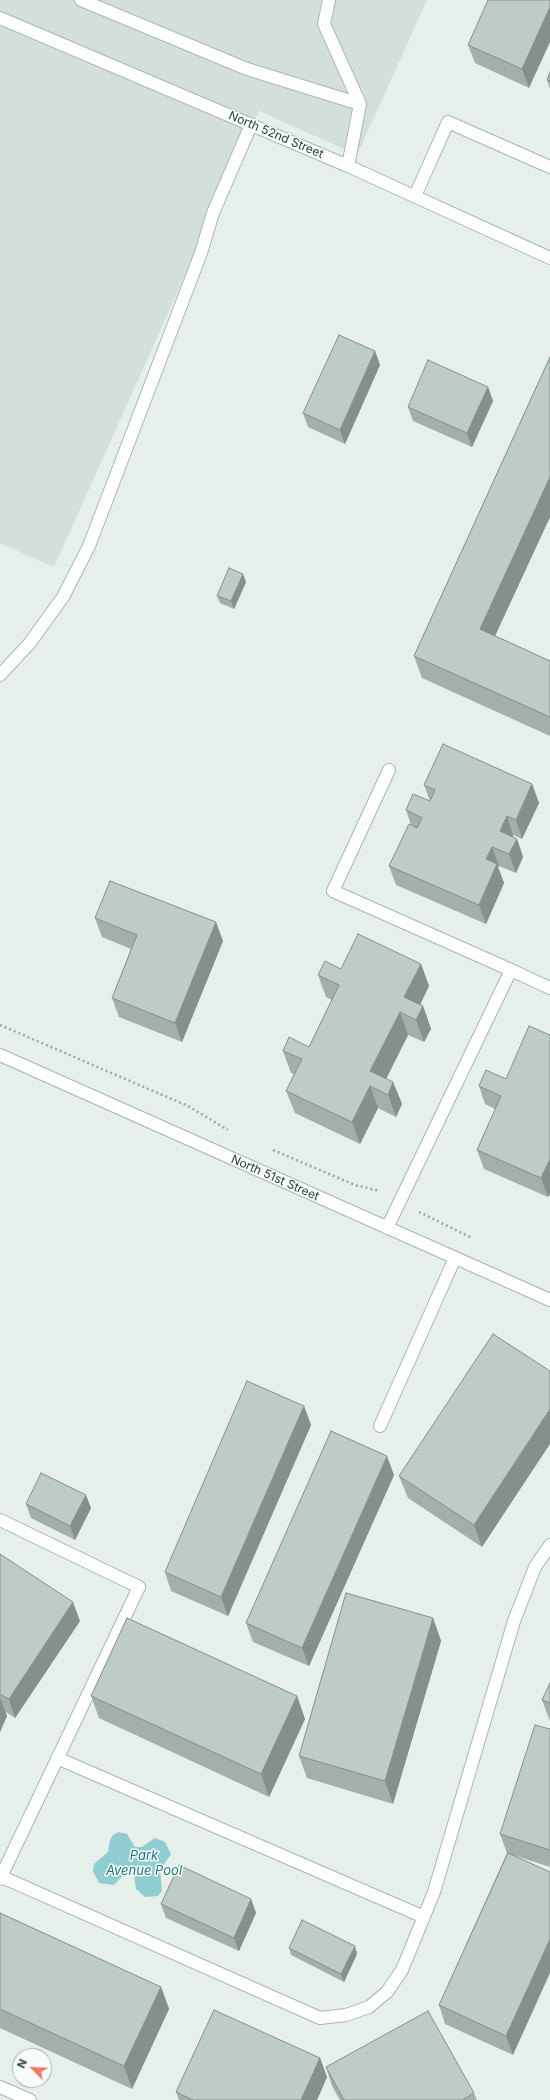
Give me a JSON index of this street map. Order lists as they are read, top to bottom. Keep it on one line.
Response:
{"streets":{"street":["North 52nd Street","North 51st Street"]},"water":["Park Avenue Pool"],"north":"top left"}
